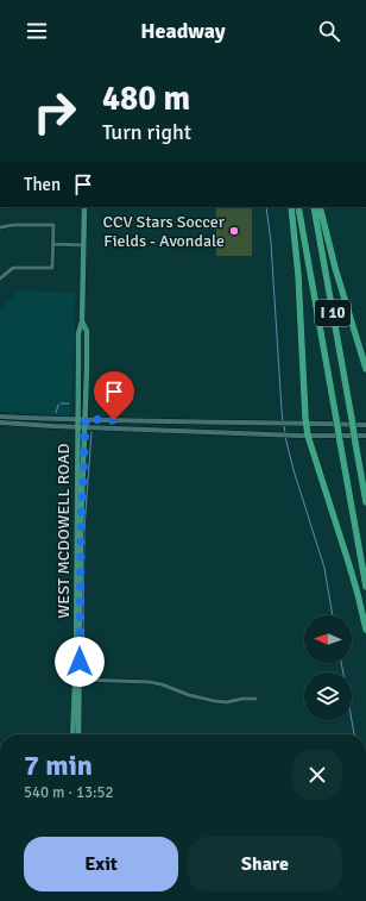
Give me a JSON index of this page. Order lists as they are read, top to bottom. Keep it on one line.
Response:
{"streets":{"highway":["I 10"],"main road":["WEST MCDOWELL ROAD"]},"places":["CCV Stars Soccer Fields - Avondale"],"north":"left","page":{"header":"Headway","turn":["480 m","Turn right"],"then":"Then","heading":["7 min","540 m · 13:52"],"buttons":["Exit","Share"]}}
